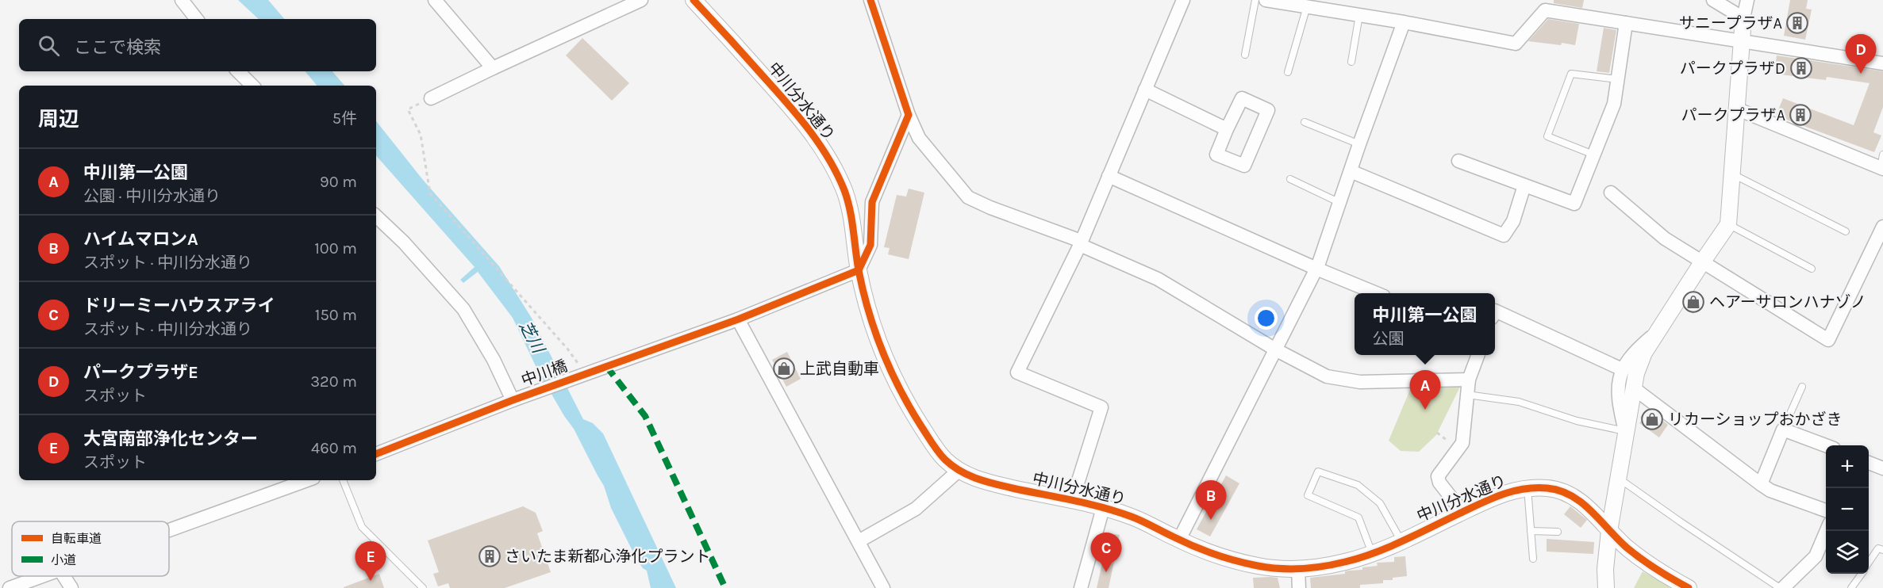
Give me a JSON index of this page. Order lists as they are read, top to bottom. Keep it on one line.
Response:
{"streets":{"street":["中川分水通り","中川橋"]},"crossings":[["中川分水通り","中川橋"]],"water":["芝川"],"places":{"building":["サニープラザA","パークプラザD","パークプラザA","さいたま新都心浄化プラント"],"shop":["ヘアーサロンハナゾノ","上武自動車","リカーショップおかざき"]},"legend":["自転車道","小道"],"page":{"search":"ここで検索","pins":["D","A","B","C","E"],"heading":["周辺","5件"],"list":[{"mark":"A","name":"中川第一公園","note":"公園 · 中川分水通り","value":"90 m"},{"mark":"B","name":"ハイムマロンA","note":"スポット · 中川分水通り","value":"100 m"},{"mark":"C","name":"ドリーミーハウスアライ","note":"スポット · 中川分水通り","value":"150 m"},{"mark":"D","name":"パークプラザE","note":"スポット","value":"320 m"},{"mark":"E","name":"大宮南部浄化センター","note":"スポット","value":"460 m"}],"popup":["中川第一公園","公園"],"map_buttons":["+","−"]}}
